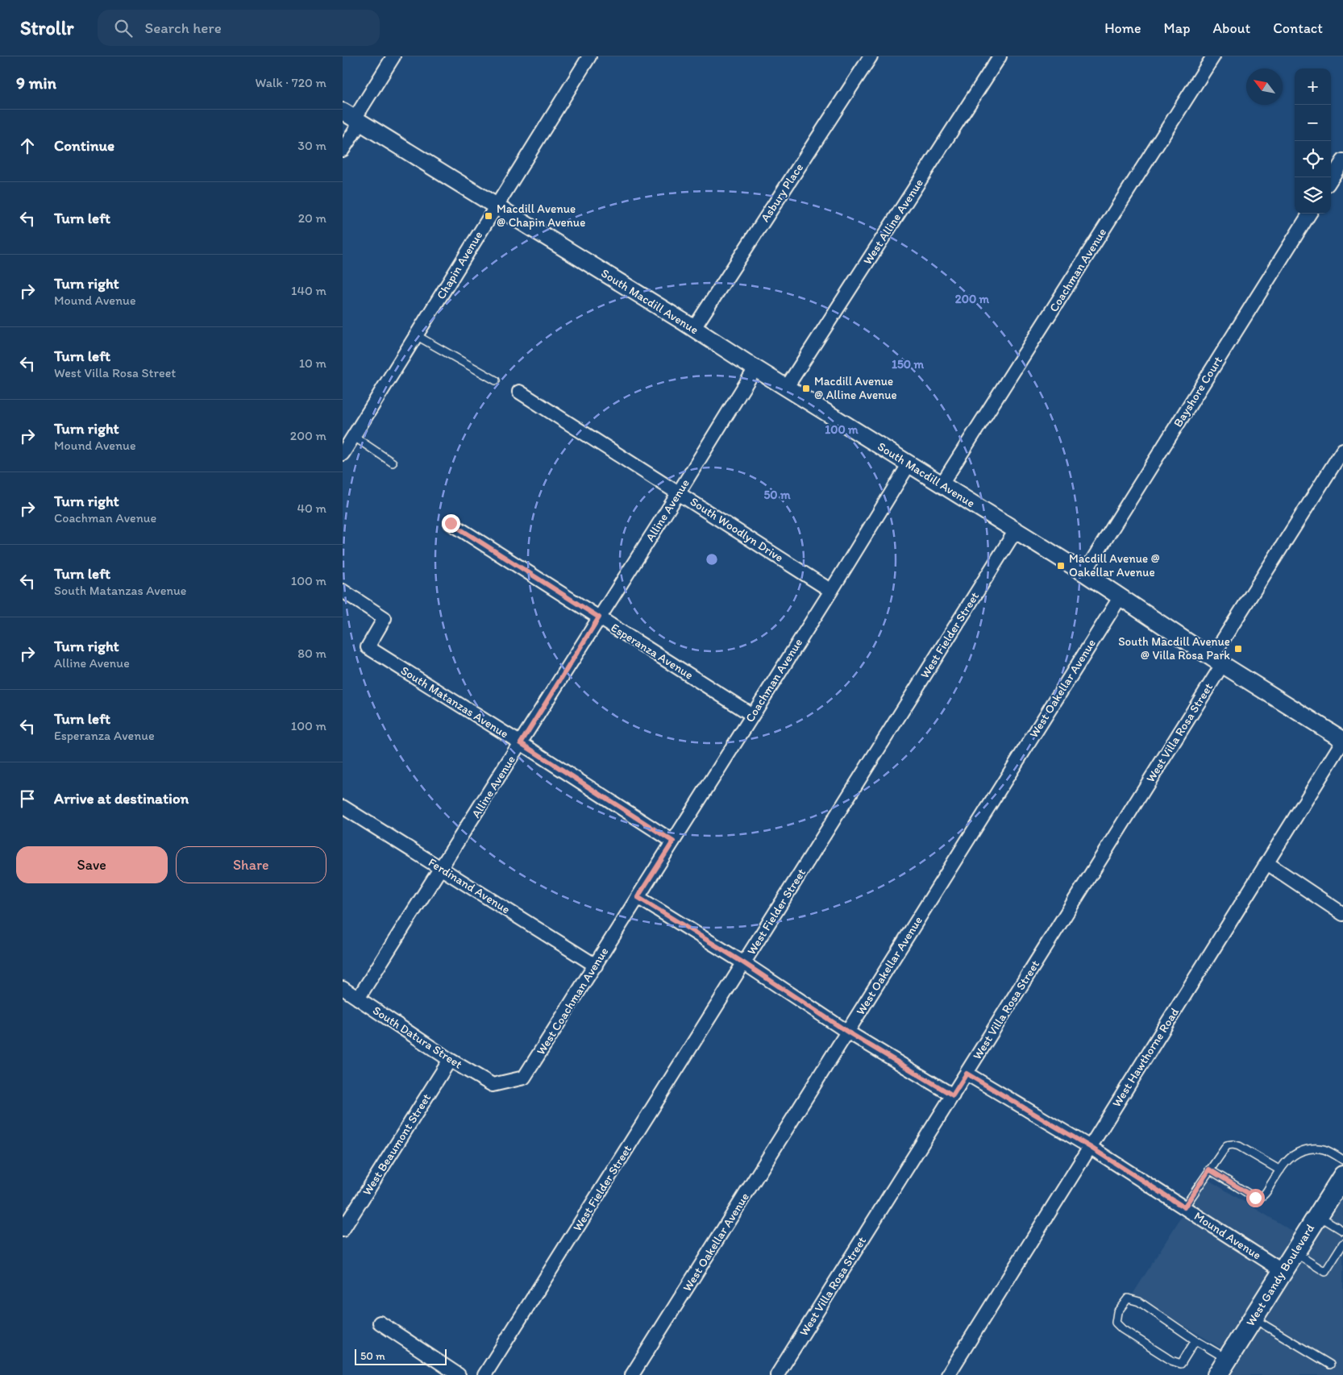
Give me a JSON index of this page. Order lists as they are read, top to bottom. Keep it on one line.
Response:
{"streets":{"main road":["West Gandy Boulevard"],"street":["Asbury Place","West Alline Avenue","Chapin Avenue","Coachman Avenue","South Macdill Avenue","Bayshore Court","Alline Avenue","South Woodlyn Drive","West Fielder Street","Esperanza Avenue","West Oakellar Avenue","South Matanzas Avenue","West Villa Rosa Street","Ferdinand Avenue","West Coachman Avenue","South Datura Street","West Hawthorne Road","West Beaumont Street","Mound Avenue"]},"crossings":[["Asbury Place","South Macdill Avenue"],["West Alline Avenue","South Macdill Avenue"],["Chapin Avenue","South Macdill Avenue"],["Coachman Avenue","South Macdill Avenue"],["Coachman Avenue","South Woodlyn Drive"],["Coachman Avenue","Esperanza Avenue"],["Coachman Avenue","South Matanzas Avenue"],["Coachman Avenue","West Coachman Avenue"],["South Macdill Avenue","Bayshore Court"],["South Macdill Avenue","Alline Avenue"],["South Macdill Avenue","West Fielder Street"],["South Macdill Avenue","West Oakellar Avenue"],["South Macdill Avenue","West Villa Rosa Street"],["South Macdill Avenue","West Hawthorne Road"],["Alline Avenue","South Woodlyn Drive"],["Alline Avenue","Esperanza Avenue"],["Alline Avenue","South Matanzas Avenue"],["Alline Avenue","Ferdinand Avenue"],["Alline Avenue","South Datura Street"],["West Villa Rosa Street","Mound Avenue"],["Ferdinand Avenue","West Coachman Avenue"],["West Coachman Avenue","South Datura Street"],["South Datura Street","West Beaumont Street"],["West Hawthorne Road","Mound Avenue"],["Mound Avenue","West Gandy Boulevard"]],"places":{"transit":["Macdill Avenue @ Chapin Avenue","Macdill Avenue @ Alline Avenue","Macdill Avenue @ Oakellar Avenue","South Macdill Avenue @ Villa Rosa Park"]},"scale_bar":"50 m","north":"top left","page":{"header":"Strollr","search":"Search here","nav":["Home","Map","About","Contact"],"heading":["9 min","Walk · 720 m"],"map_buttons":["+","−"],"list":[["Continue","30 m"],["Turn left","20 m"],["Turn right","Mound Avenue","140 m"],["Turn left","West Villa Rosa Street","10 m"],["Turn right","Mound Avenue","200 m"],["Turn right","Coachman Avenue","40 m"],["Turn left","South Matanzas Avenue","100 m"],["Turn right","Alline Avenue","80 m"],["Turn left","Esperanza Avenue","100 m"],"Arrive at destination"],"buttons":["Save","Share"],"scale":"50 m"},"rings":["200 m","150 m","100 m","50 m"]}
